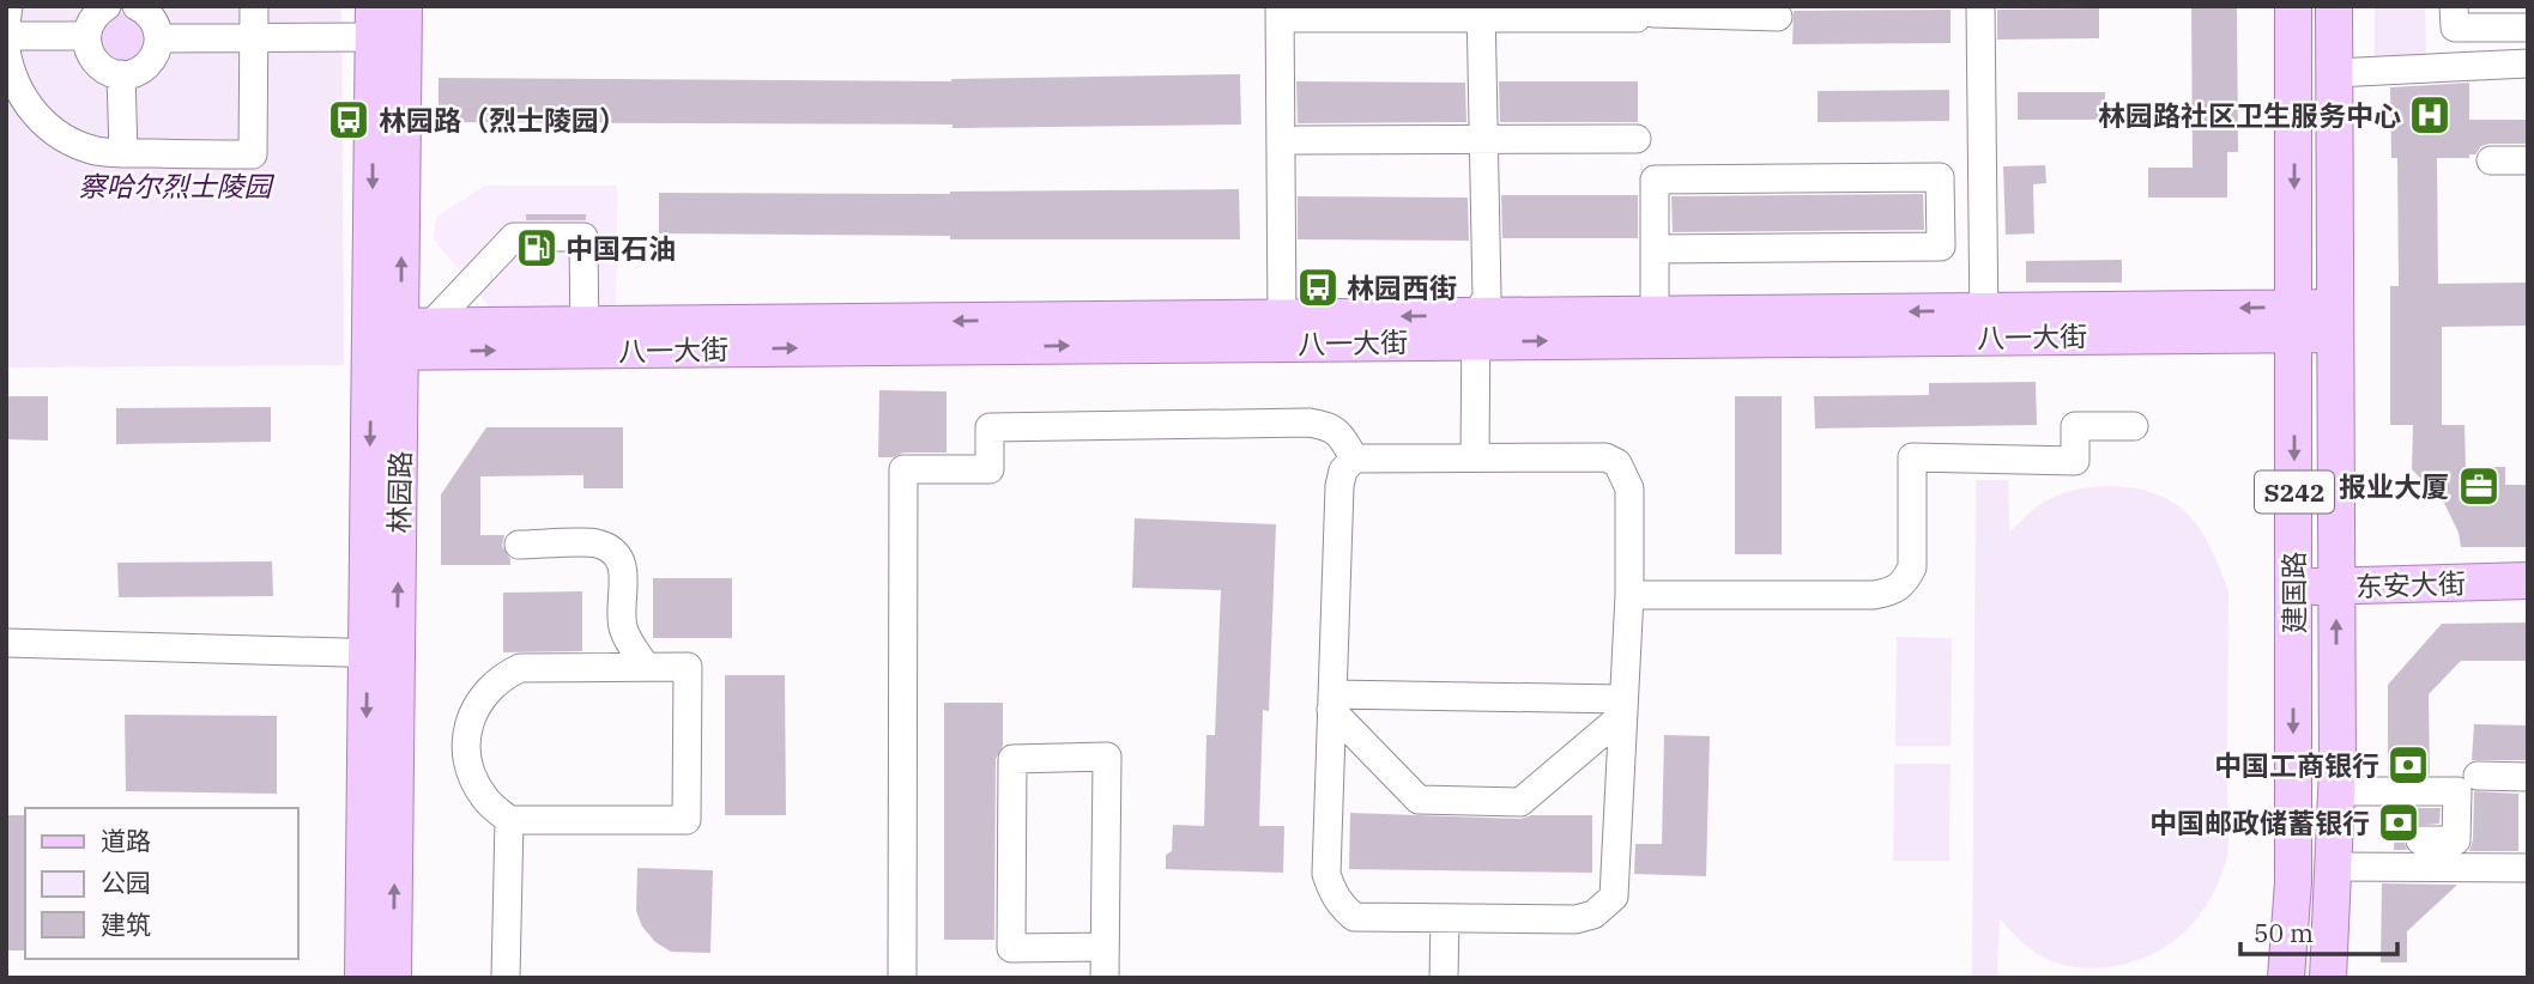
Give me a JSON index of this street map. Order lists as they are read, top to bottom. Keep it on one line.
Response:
{"streets":{"main road":["八一大街","林园路","S242","东安大街","建国路"]},"crossings":[["八一大街","林园路"],["八一大街","建国路"],["东安大街","建国路"]],"parks":["察哈尔烈士陵园"],"places":{"hospital":["林园路社区卫生服务中心"],"bus stop":["林园路（烈士陵园）","林园西街"],"fuel station":["中国石油"],"office":["报业大厦"],"bank":["中国工商银行","中国邮政储蓄银行"]},"legend":["道路","公园","建筑"],"scale_bar":"50 m"}
